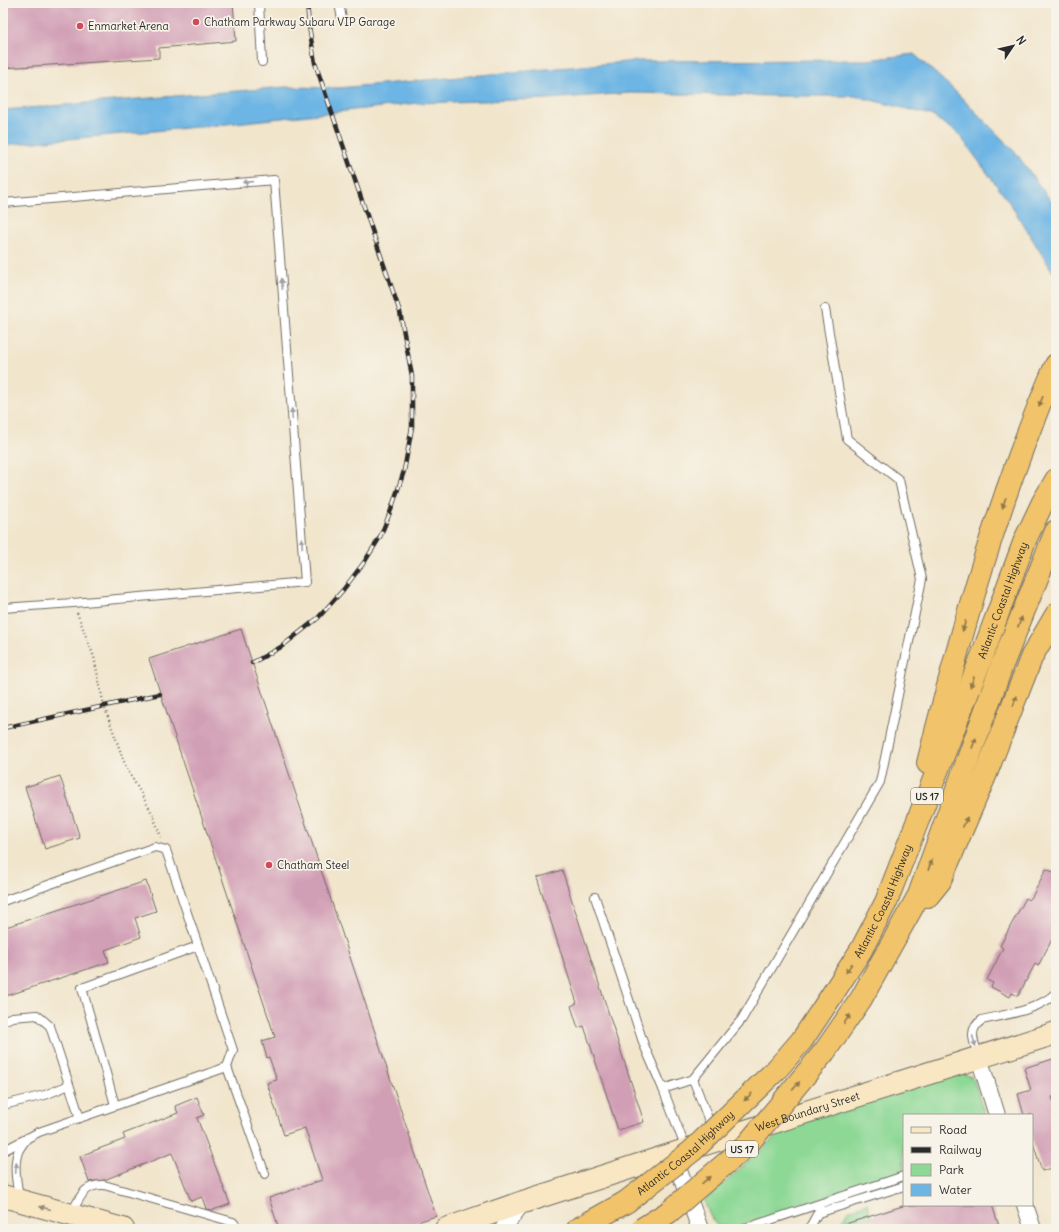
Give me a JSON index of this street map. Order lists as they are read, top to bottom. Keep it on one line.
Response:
{"streets":{"highway":["Atlantic Coastal Highway","US 17"],"main road":["West Boundary Street"]},"places":["Chatham Parkway Subaru VIP Garage","Enmarket Arena","Chatham Steel"],"legend":["Road","Railway","Park","Water"],"north":"top right"}
